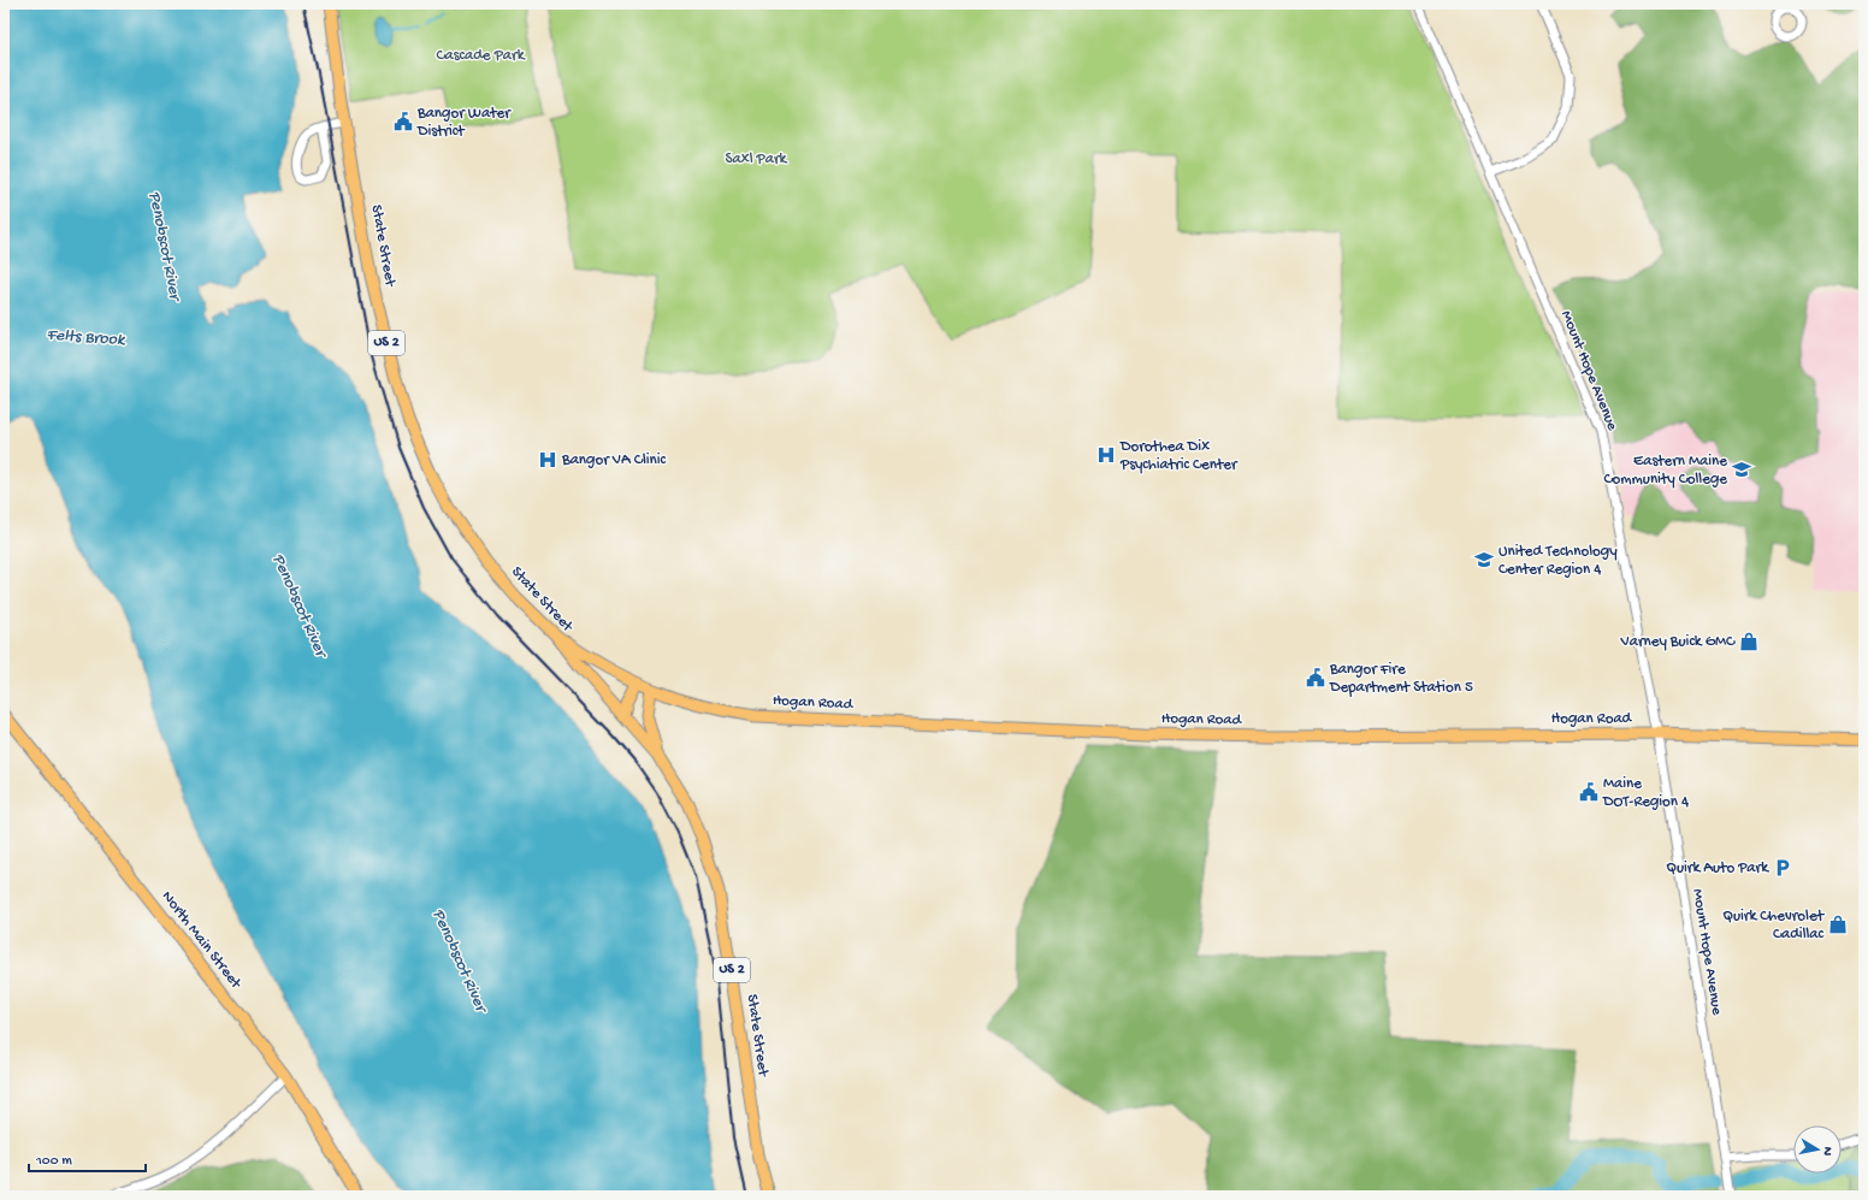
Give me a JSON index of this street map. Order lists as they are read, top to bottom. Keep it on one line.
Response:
{"streets":{"main road":["State Street","US 2","Hogan Road","North Main Street"],"street":["Mount Hope Avenue"]},"crossings":[["State Street","Hogan Road"],["Mount Hope Avenue","Hogan Road"]],"water":["Penobscot River","Felts Brook"],"parks":["Cascade Park","Saxl Park"],"places":{"public building":["Bangor Water District","Bangor Fire Department Station 5","Maine DOT-Region 4"],"hospital":["Dorothea Dix Psychiatric Center","Bangor VA Clinic"],"school or university":["Eastern Maine Community College","United Technology Center Region 4"],"shop":["Varney Buick GMC","Quirk Chevrolet Cadillac"],"parking":["Quirk Auto Park"]},"scale_bar":"100 m","north":"right"}
